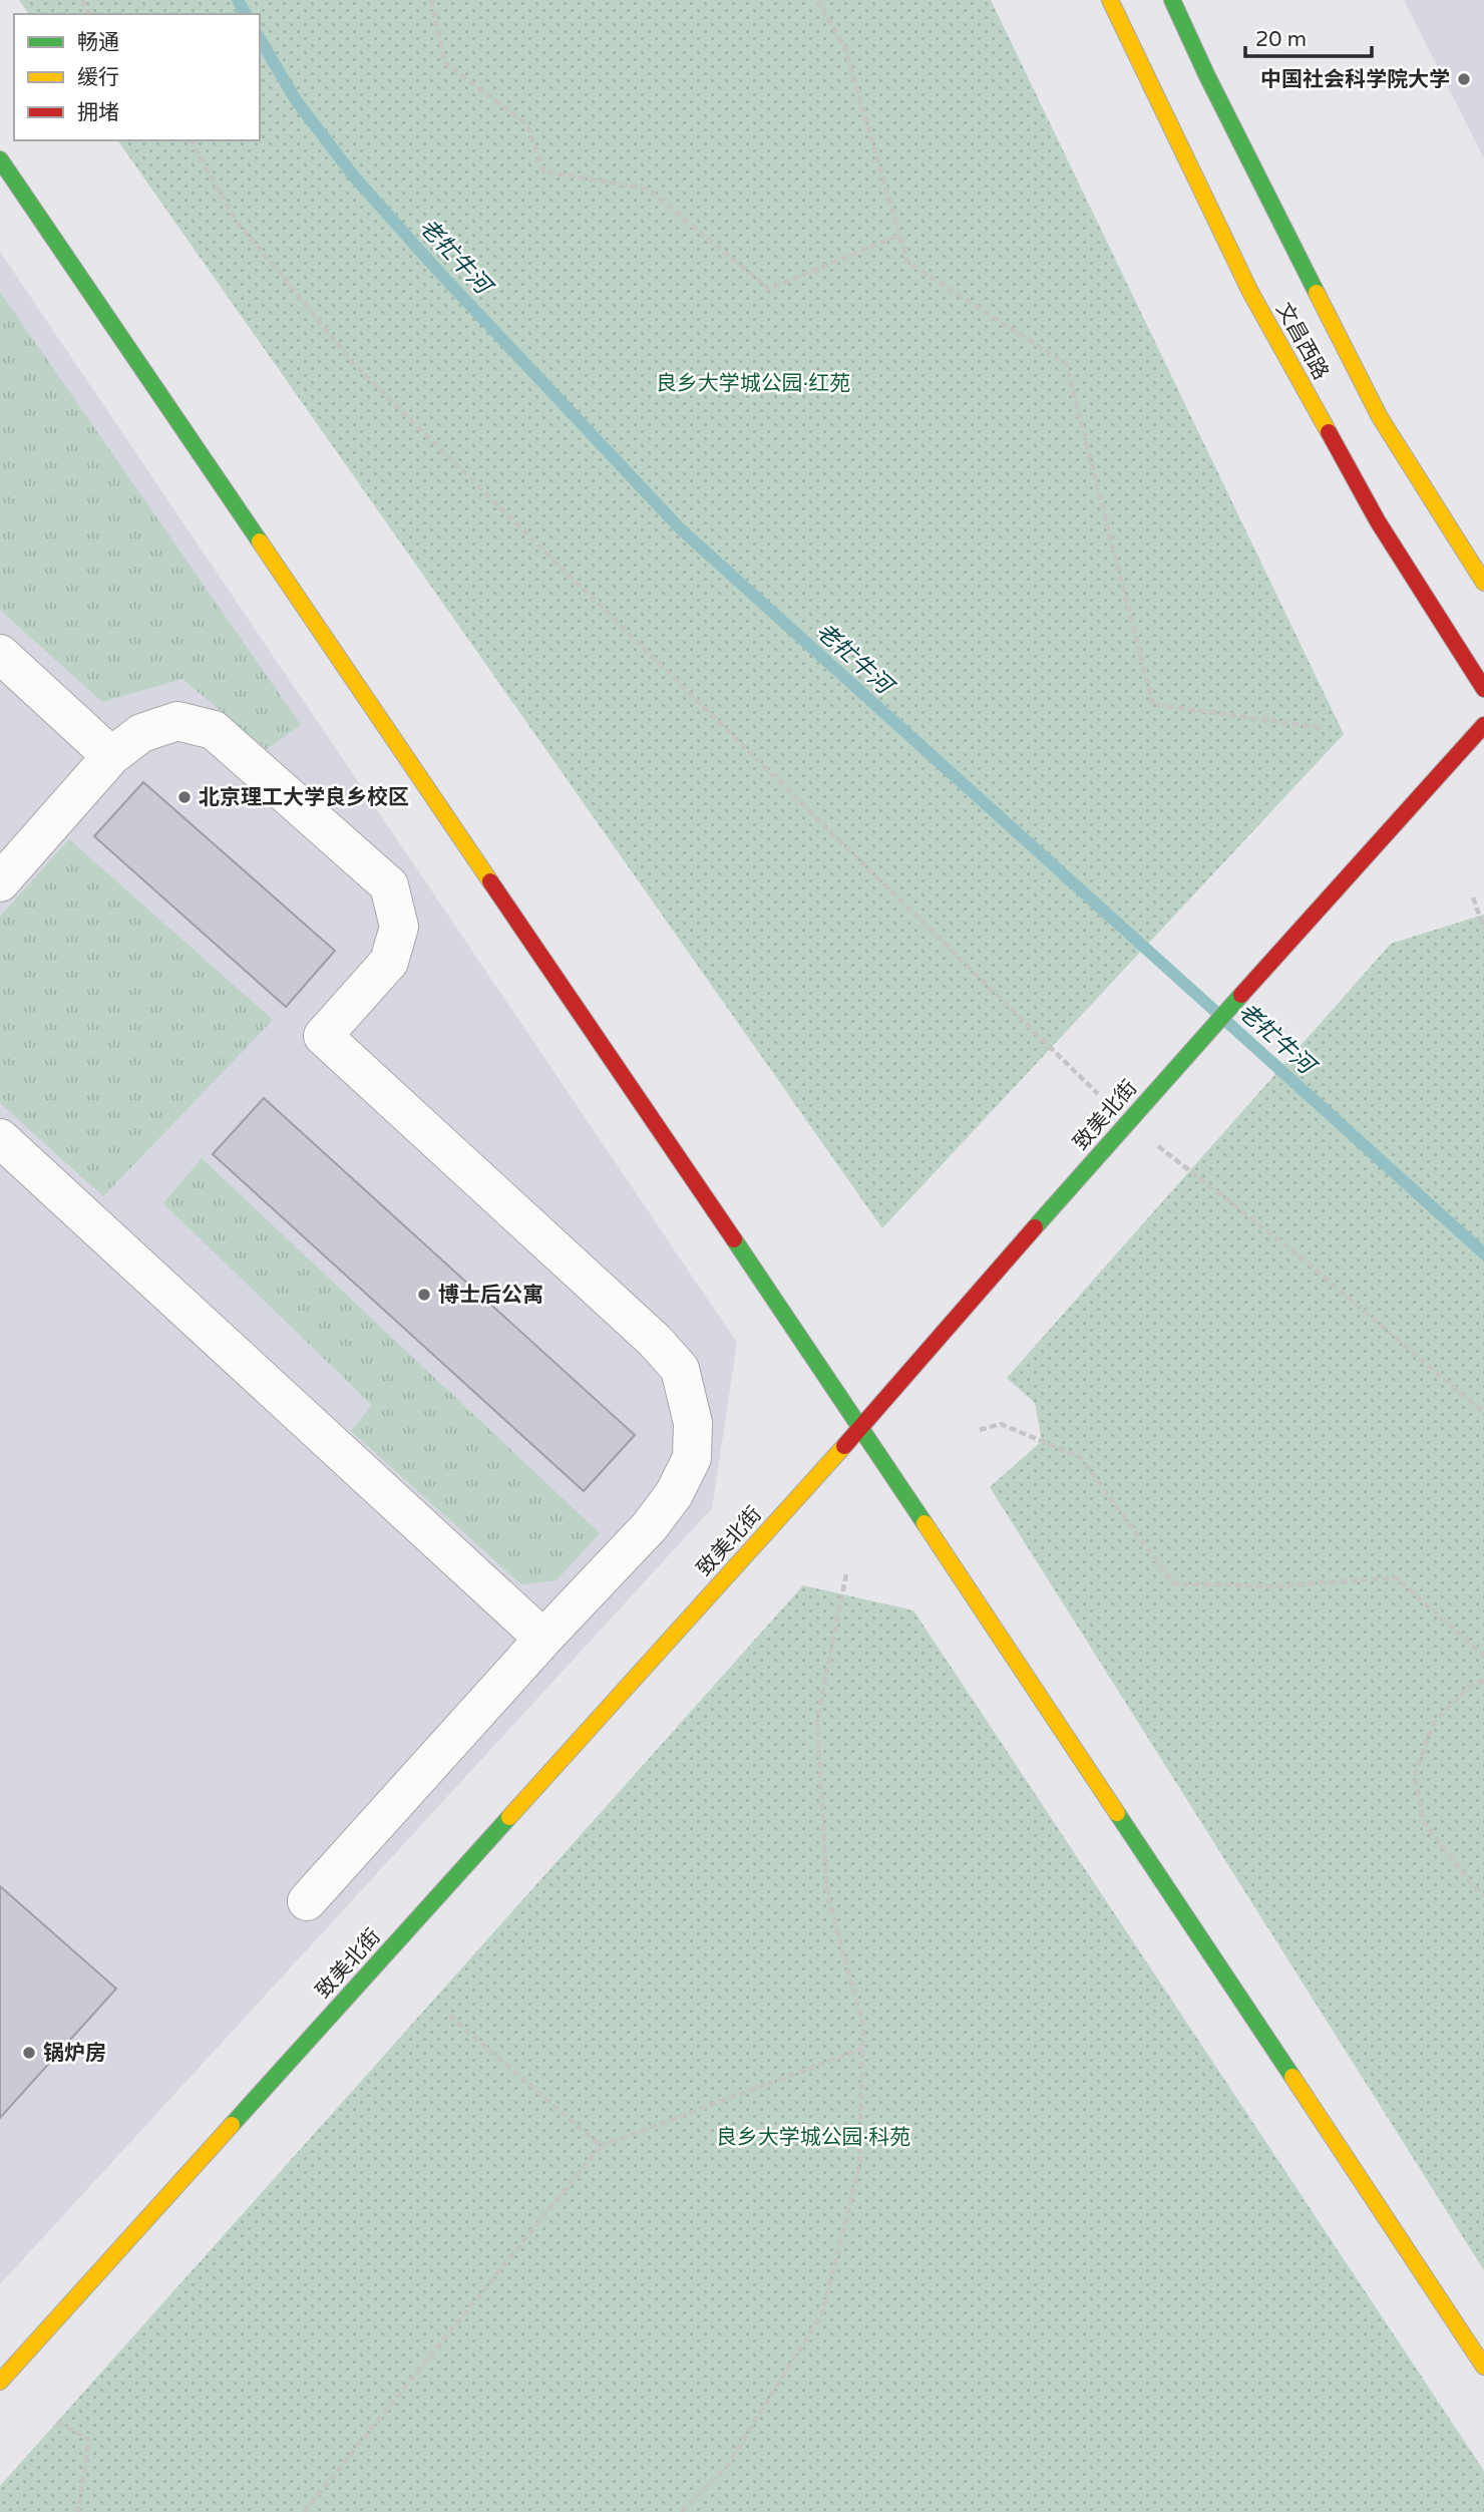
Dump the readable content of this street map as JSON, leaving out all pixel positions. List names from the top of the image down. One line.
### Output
{"streets":{"street":["文昌西路","致美北街"]},"water":["老牤牛河"],"parks":["良乡大学城公园·红苑","良乡大学城公园·科苑"],"places":["中国社会科学院大学","北京理工大学良乡校区","博士后公寓","锅炉房"],"legend":["畅通","缓行","拥堵"],"scale_bar":"20 m"}
